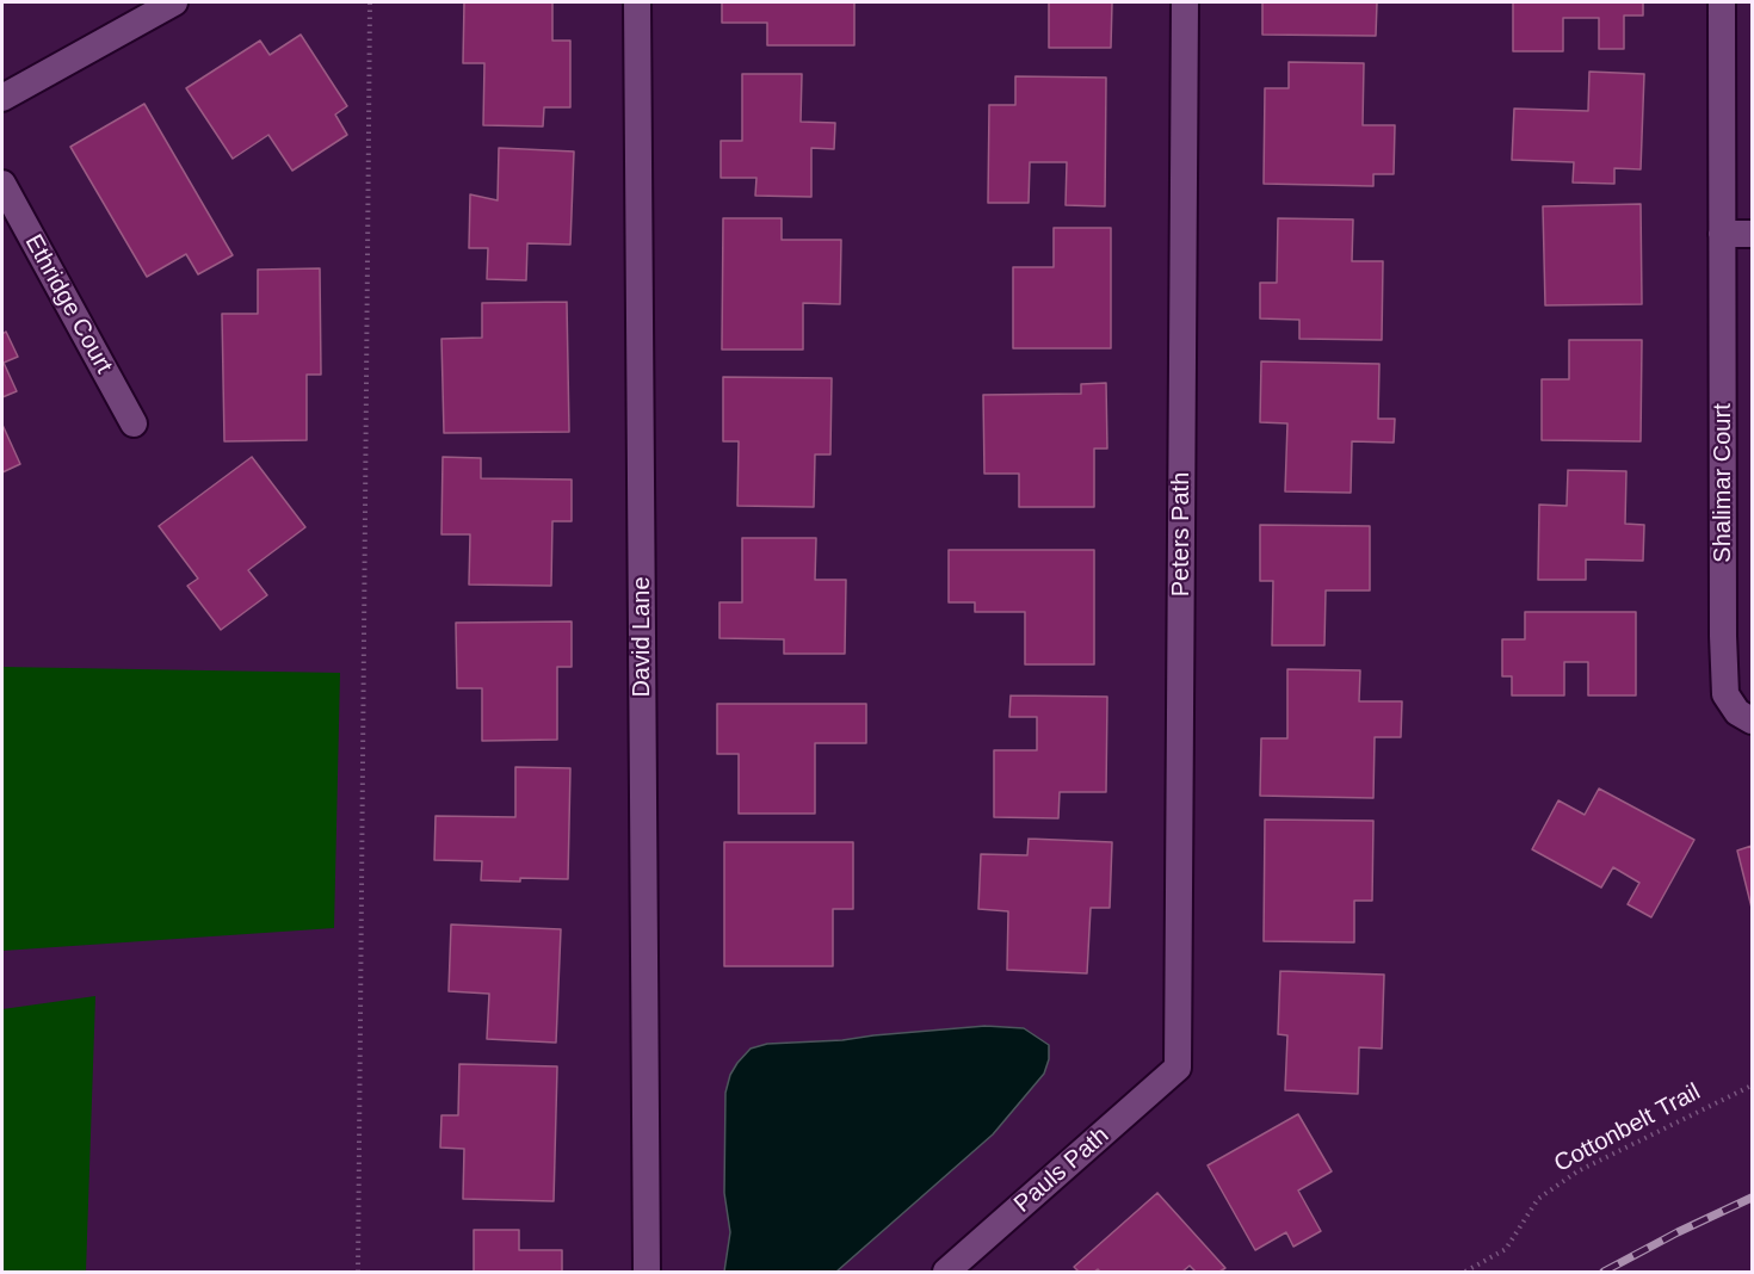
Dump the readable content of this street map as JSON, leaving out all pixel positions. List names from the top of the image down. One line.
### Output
{"streets":{"street":["Ethridge Court","Shalimar Court","Peters Path","David Lane","Pauls Path"],"path":["Cottonbelt Trail"]},"crossings":[["Peters Path","Pauls Path"]]}
